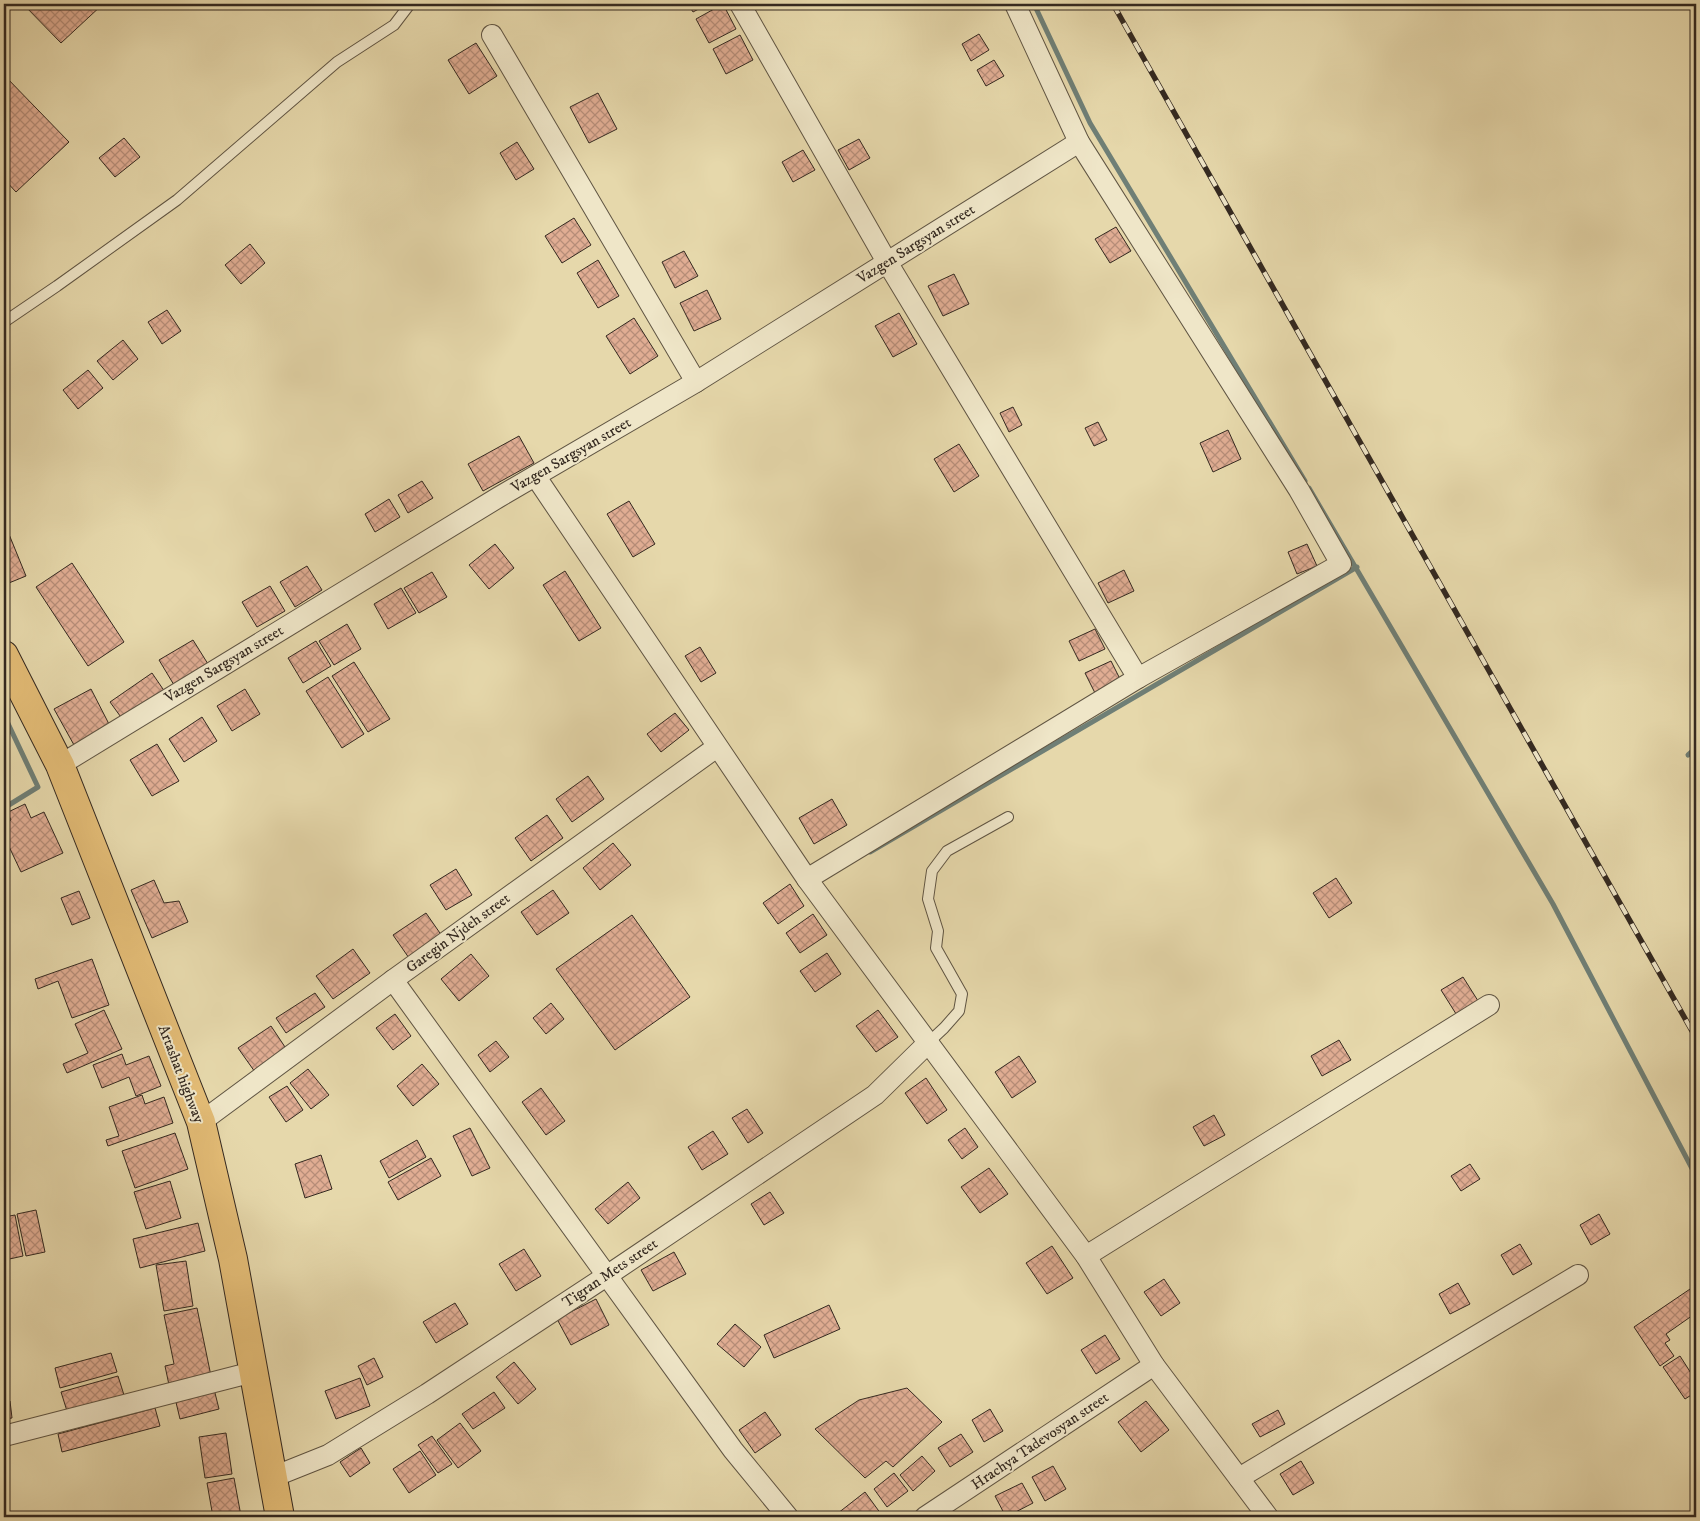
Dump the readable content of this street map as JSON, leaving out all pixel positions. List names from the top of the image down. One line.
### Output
{"streets":{"main road":["Artashat highway"],"street":["Vazgen Sargsyan street","Garegin Njdeh street","Tigran Mets street","Hrachya Tadevosyan street"]},"crossings":[["Vazgen Sargsyan street","Artashat highway"],["Garegin Njdeh street","Artashat highway"],["Artashat highway","Tigran Mets street"]]}
